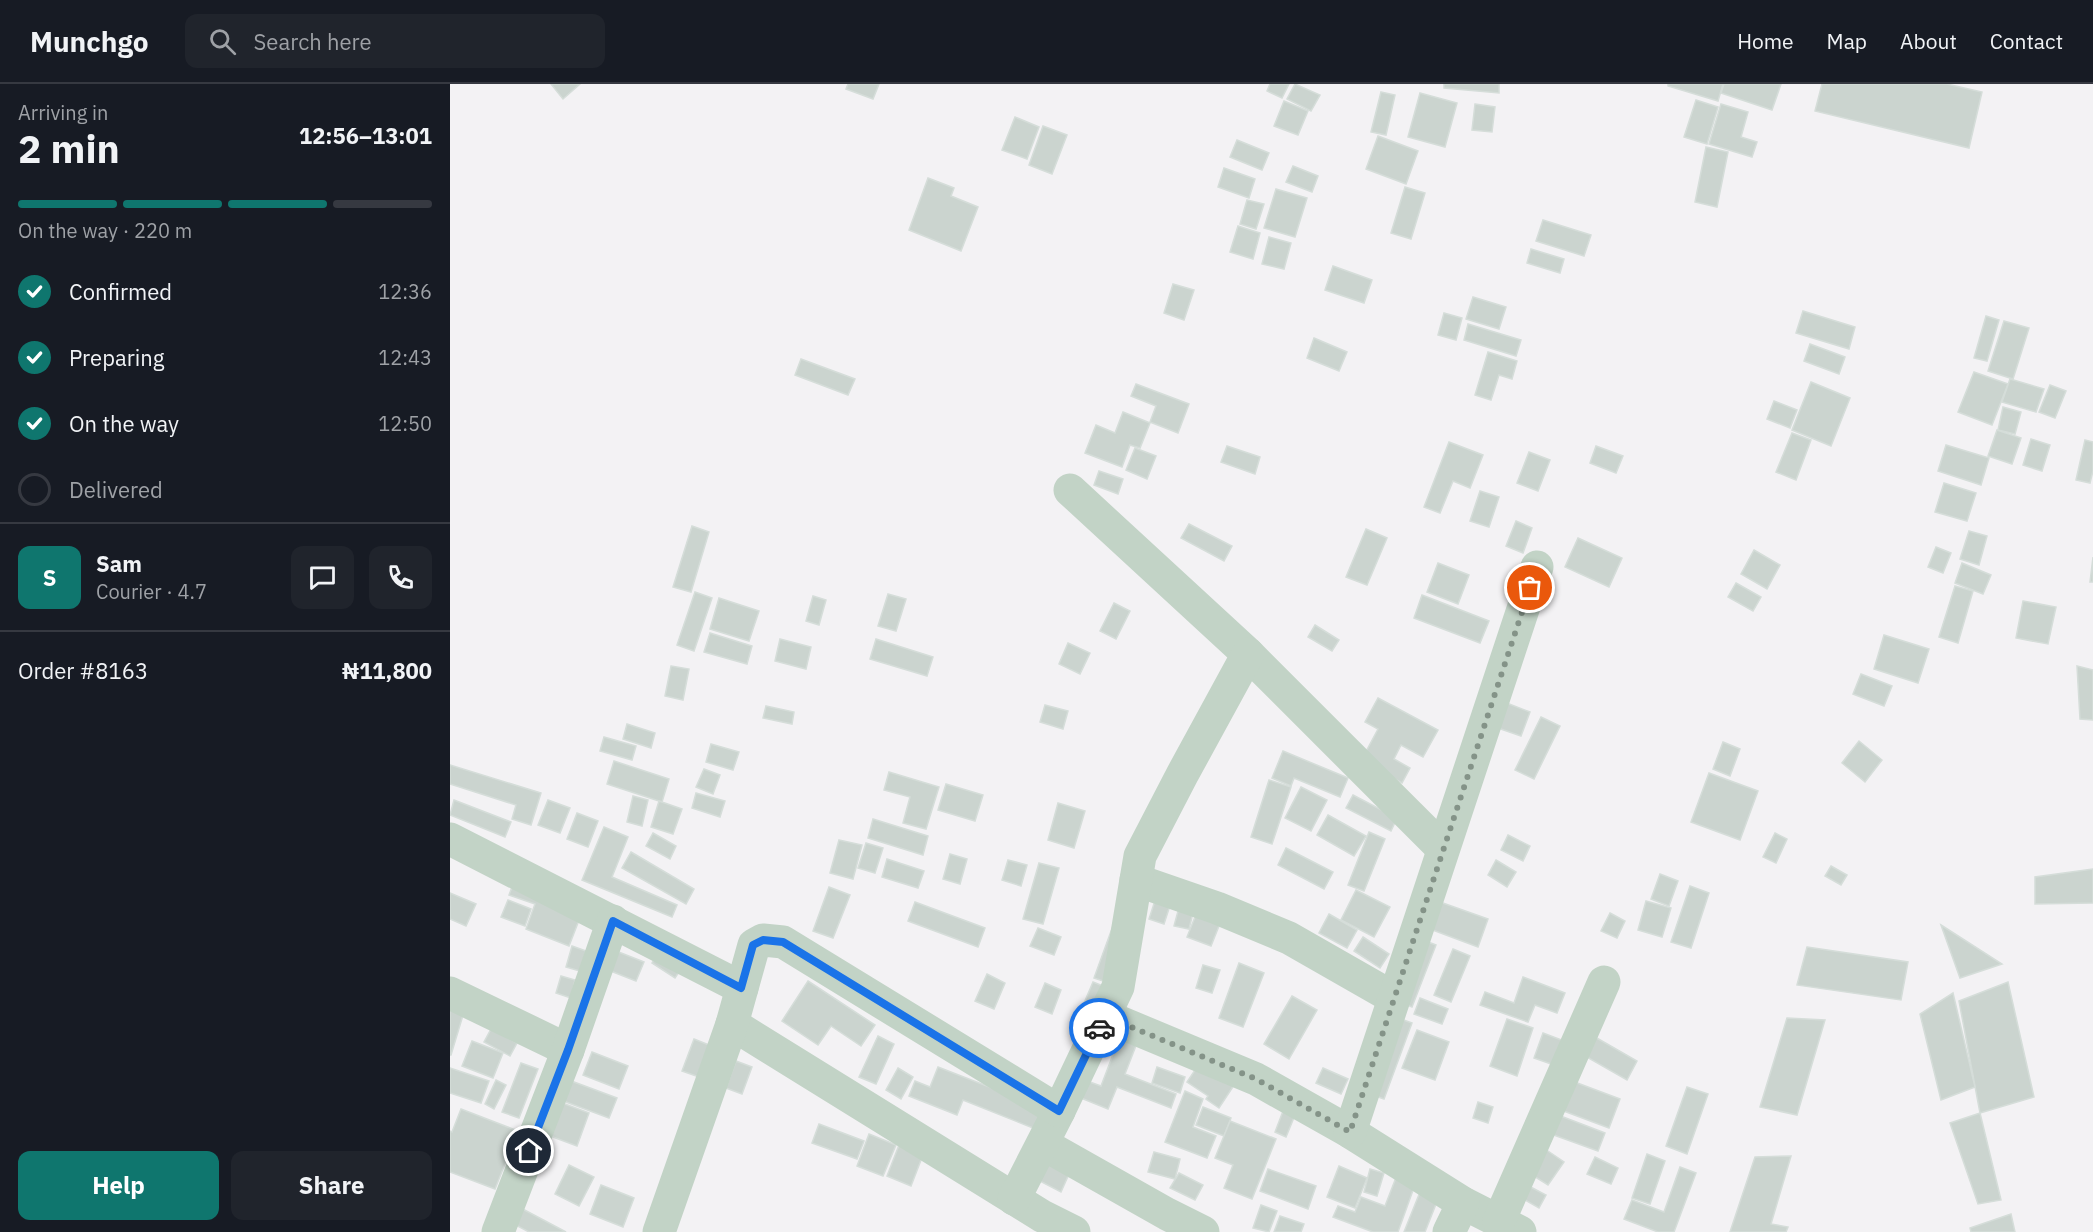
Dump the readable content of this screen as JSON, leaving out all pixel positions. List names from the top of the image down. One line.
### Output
{"page":{"header":"Munchgo","search":"Search here","nav":["Home","Map","About","Contact"],"heading":["2 min","Arriving in","12:56–13:01"],"panel":["Sam","Courier · 4.7","Order #8163","₦11,800"],"bar":"On the way · 220 m","list":[["Confirmed","12:36"],["Preparing","12:43"],["On the way","12:50"],"Delivered"],"round":"S","buttons":["Help","Share"]}}
